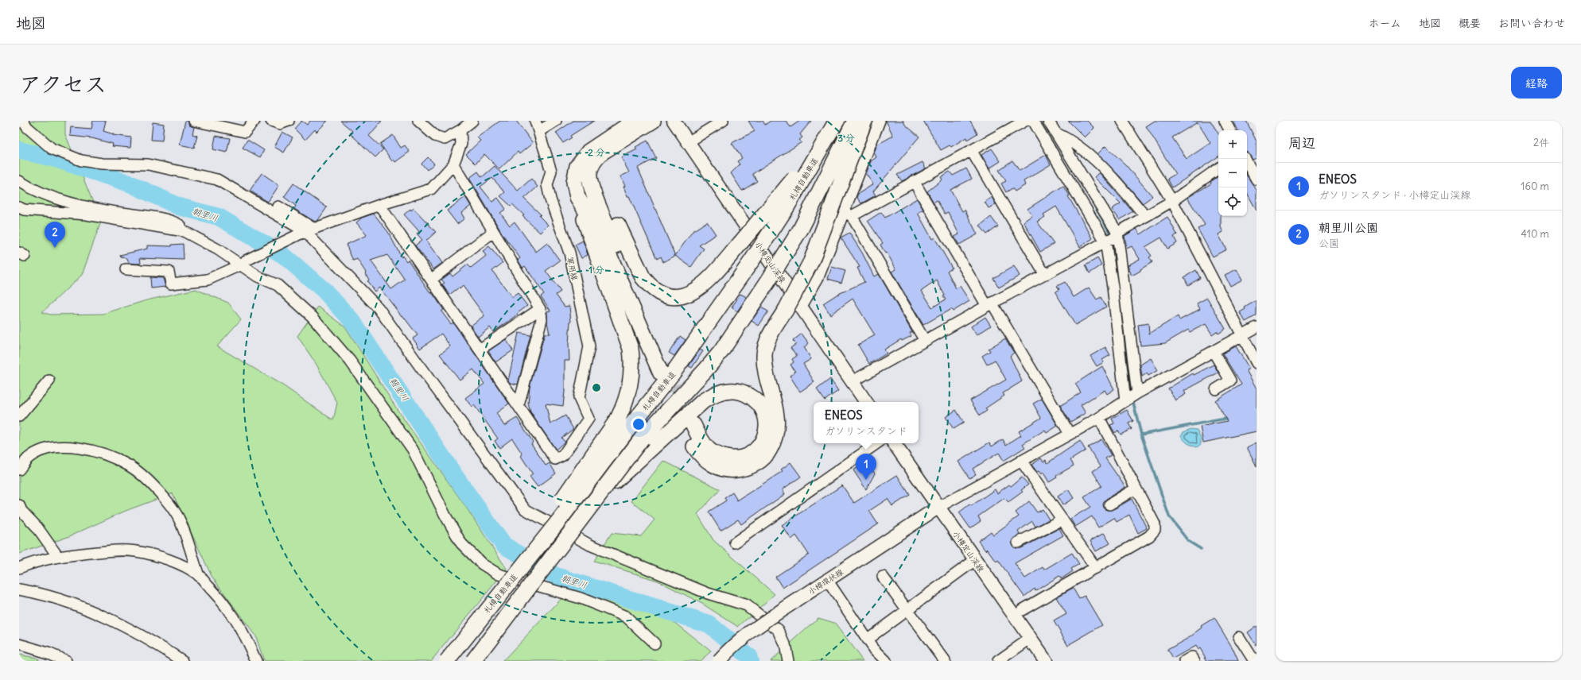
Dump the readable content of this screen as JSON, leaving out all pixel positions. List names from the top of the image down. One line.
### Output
{"streets":{"highway":["札樽自動車道"],"main road":["小樽定山渓線","小樽環状線"],"street":["軍用線"]},"crossings":[["小樽定山渓線","小樽環状線"]],"water":["朝里川"],"page":{"header":"地図","nav":["ホーム","地図","概要","お問い合わせ"],"title":"アクセス","buttons":"経路","heading":["周辺","2件"],"map_buttons":["+","−"],"list":[{"mark":"1","name":"ENEOS","note":"ガソリンスタンド · 小樽定山渓線","value":"160 m"},{"mark":"2","name":"朝里川公園","note":"公園","value":"410 m"}],"pins":["2","1"],"popup":["ENEOS","ガソリンスタンド"]},"rings":["3 分","2 分","1 分"]}
